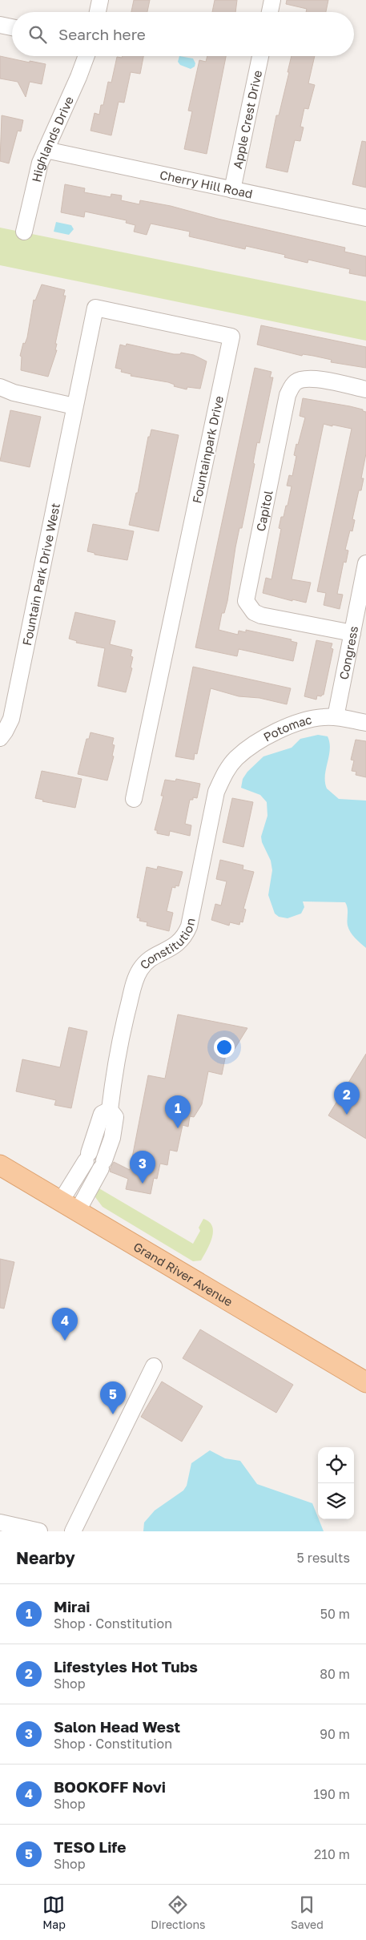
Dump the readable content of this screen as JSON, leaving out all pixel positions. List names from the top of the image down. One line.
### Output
{"streets":{"main road":["Grand River Avenue"],"street":["Apple Crest Drive","Highlands Drive","Cherry Hill Road","Fountainpark Drive","Capitol","Fountain Park Drive West","Congress","Potomac","Constitution"]},"crossings":[["Apple Crest Drive","Cherry Hill Road"],["Highlands Drive","Cherry Hill Road"],["Fountainpark Drive","Fountain Park Drive West"],["Capitol","Congress"],["Congress","Potomac"],["Potomac","Constitution"],["Constitution","Grand River Avenue"]],"page":{"search":"Search here","pins":["2","1","3","4","5"],"heading":["Nearby","5 results"],"list":[{"mark":"1","name":"Mirai","note":"Shop · Constitution","value":"50 m"},{"mark":"2","name":"Lifestyles Hot Tubs","note":"Shop","value":"80 m"},{"mark":"3","name":"Salon Head West","note":"Shop · Constitution","value":"90 m"},{"mark":"4","name":"BOOKOFF Novi","note":"Shop","value":"190 m"},{"mark":"5","name":"TESO Life","note":"Shop","value":"210 m"}],"nav":["Map","Directions","Saved"]}}
